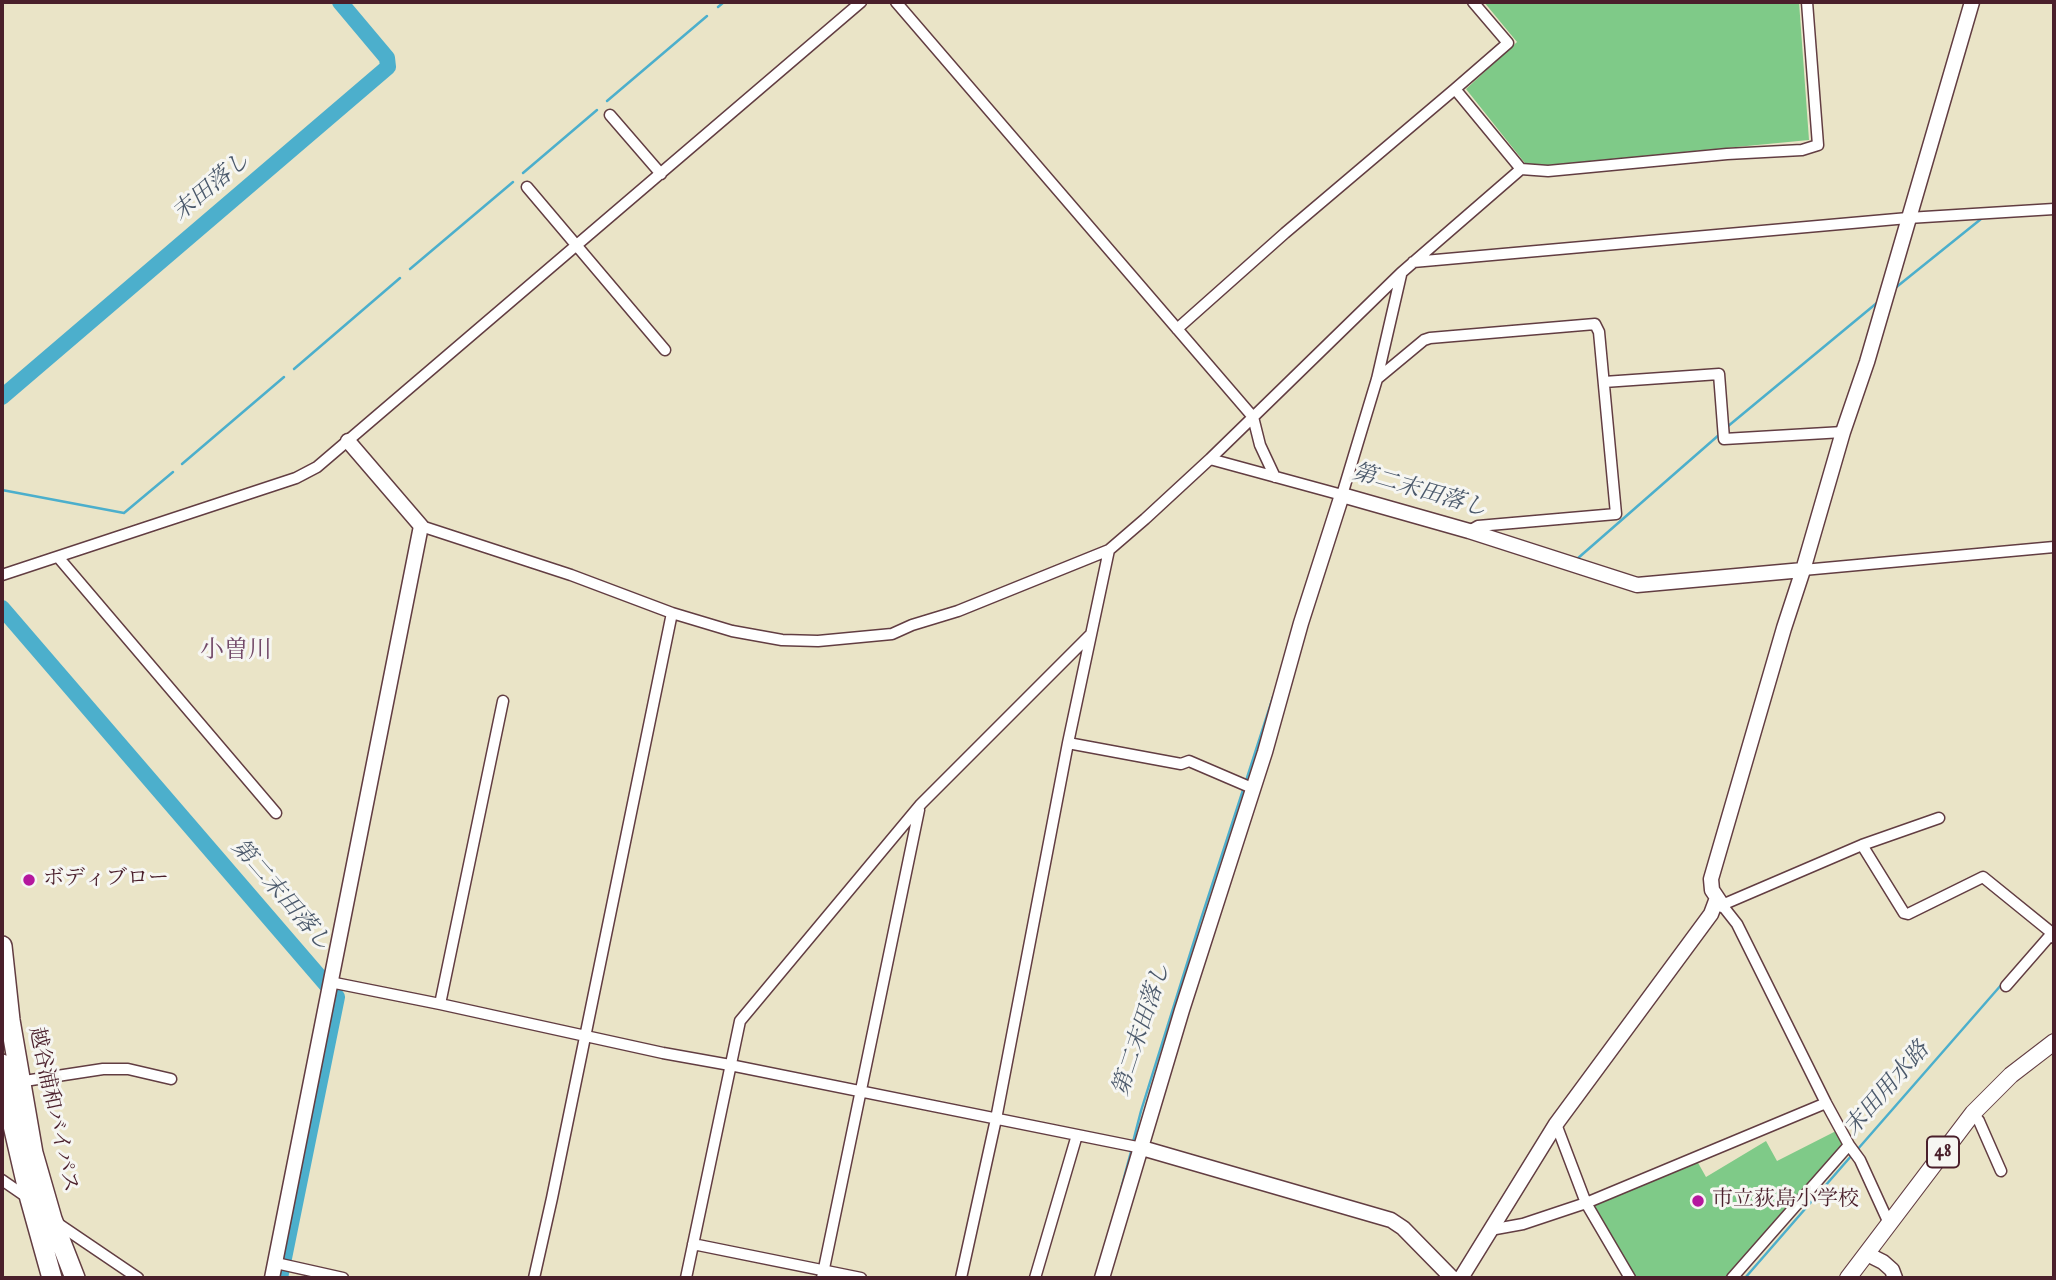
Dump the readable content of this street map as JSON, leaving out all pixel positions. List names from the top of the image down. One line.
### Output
{"streets":{"highway":["越谷浦和バイパス"],"main road":["48"]},"districts":["小曽川"],"water":["末田落し","第二末田落し","末田用水路"],"places":["ボディブロー","市立荻島小学校"]}
